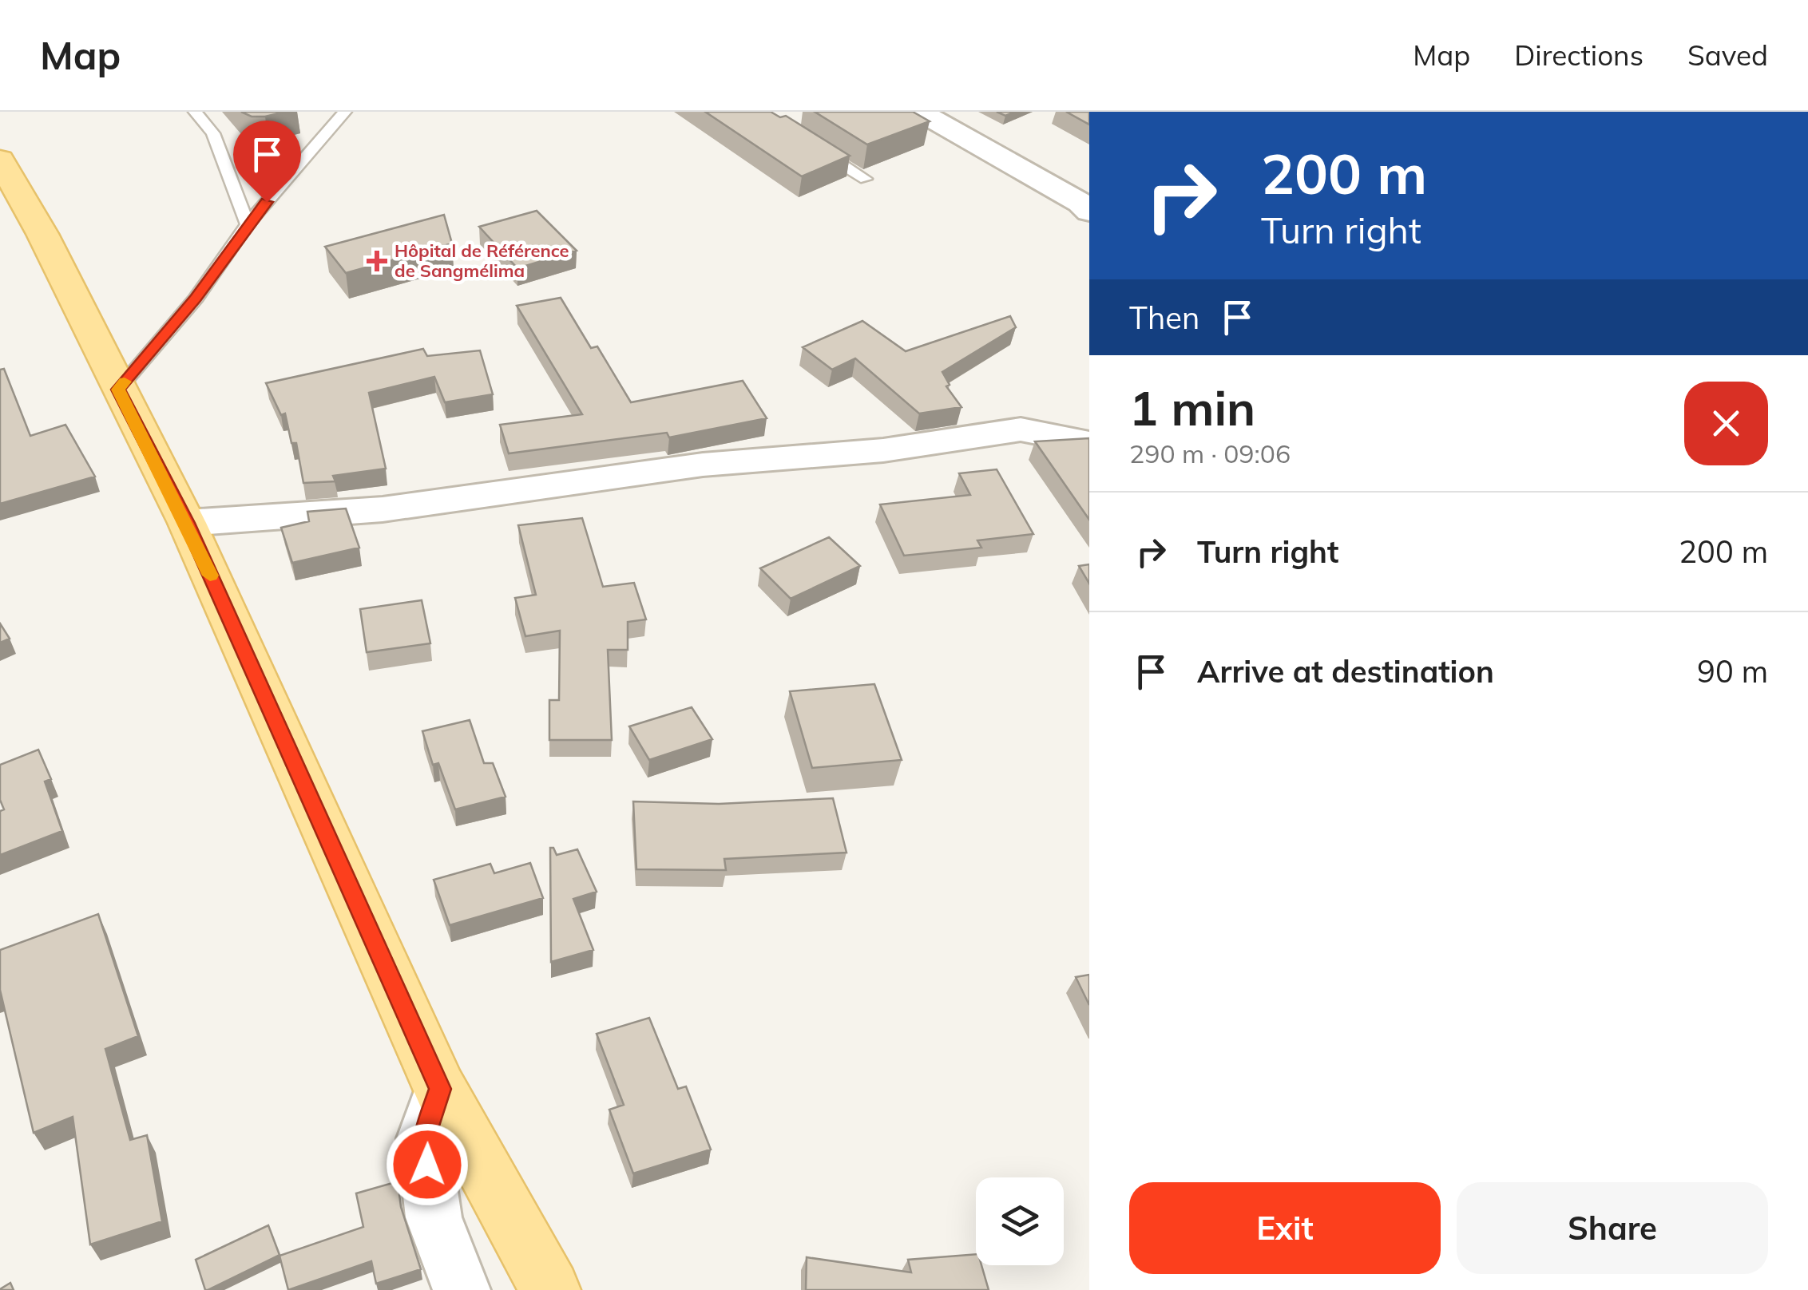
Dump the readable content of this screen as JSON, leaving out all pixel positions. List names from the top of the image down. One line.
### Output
{"places":{"health":["Hôpital de Référence de Sangmélima"]},"page":{"header":"Map","nav":["Map","Directions","Saved"],"turn":["200 m","Turn right"],"then":"Then","heading":["1 min","290 m · 09:06"],"list":[{"name":"Turn right","value":"200 m"},{"name":"Arrive at destination","value":"90 m"}],"buttons":["Exit","Share"]}}
